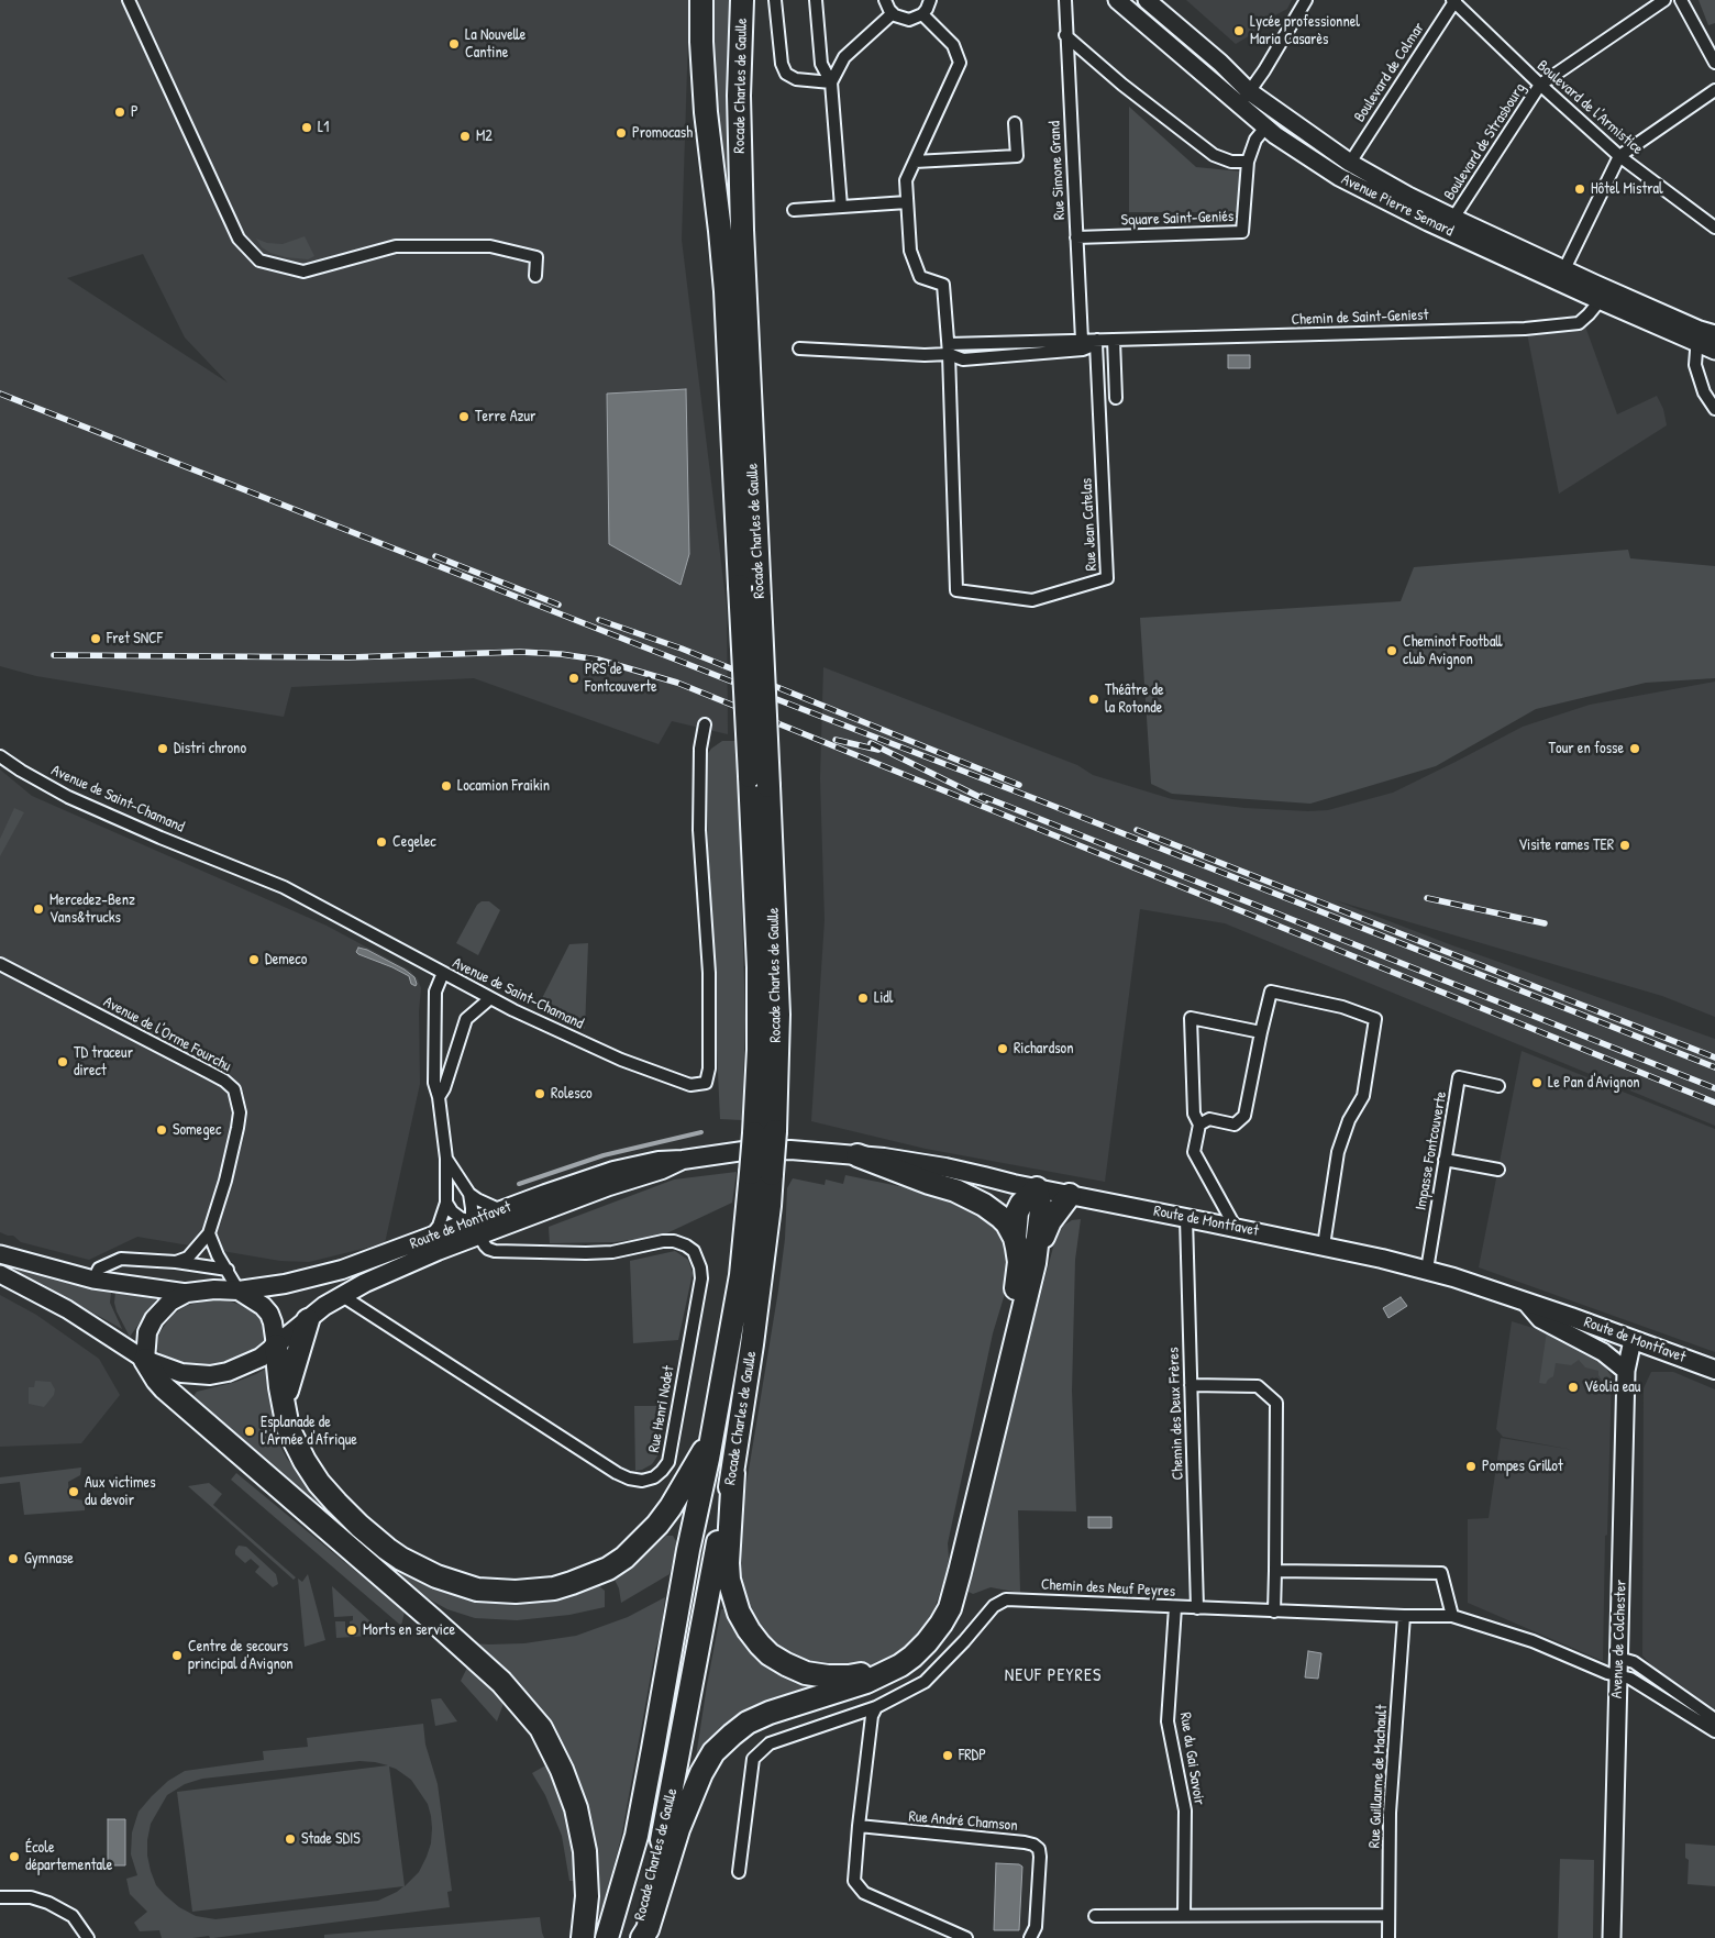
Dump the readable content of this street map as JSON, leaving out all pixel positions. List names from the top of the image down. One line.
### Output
{"streets":{"highway":["Rocade Charles de Gaulle"],"main road":["Avenue Pierre Semard","Route de Montfavet","Avenue de Colchester"],"street":["Boulevard de Colmar","Boulevard de l'Armistice","Boulevard de Strasbourg","Rue Simone Grand","Square Saint-Geniés","Chemin de Saint-Geniest","Rue Jean Catelas","Avenue de Saint-Chamand","Avenue de l'Orme Fourchu","Impasse Fontcouverte","Rue Henri Nodet","Chemin des Deux Frères","Chemin des Neuf Peyres","Rue du Gai Savoir","Rue Guillaume de Machault","Rue André Chamson"]},"crossings":[["Boulevard de Colmar","Boulevard de l'Armistice"],["Boulevard de Colmar","Avenue Pierre Semard"],["Boulevard de l'Armistice","Boulevard de Strasbourg"],["Boulevard de Strasbourg","Avenue Pierre Semard"],["Rue Simone Grand","Square Saint-Geniés"],["Rue Simone Grand","Chemin de Saint-Geniest"],["Avenue Pierre Semard","Square Saint-Geniés"],["Avenue Pierre Semard","Chemin de Saint-Geniest"],["Chemin de Saint-Geniest","Rue Jean Catelas"],["Impasse Fontcouverte","Route de Montfavet"],["Route de Montfavet","Rue Henri Nodet"],["Route de Montfavet","Chemin des Deux Frères"],["Route de Montfavet","Avenue de Colchester"],["Chemin des Deux Frères","Chemin des Neuf Peyres"],["Chemin des Neuf Peyres","Avenue de Colchester"],["Chemin des Neuf Peyres","Rue du Gai Savoir"],["Chemin des Neuf Peyres","Rue Guillaume de Machault"]],"districts":["NEUF PEYRES"],"places":["Lycée professionnel Maria Casarès","La Nouvelle Cantine","P","L1","Promocash","M2","Hôtel Mistral","Terre Azur","Fret SNCF","Cheminot Football club Avignon","PRS de Fontcouverte","Théâtre de la Rotonde","Distri chrono","Tour en fosse","Locamion Fraikin","Cegelec","Visite rames TER","Mercedez-Benz Vans&trucks","Demeco","Lidl","Richardson","TD traceur direct","Le Pan d'Avignon","Rolesco","Somegec","Véolia eau","Esplanade de l'Armée d'Afrique","Pompes Grillot","Aux victimes du devoir","Gymnase","Morts en service","Centre de secours principal d'Avignon","FRDP","Stade SDIS","École départementale"]}
